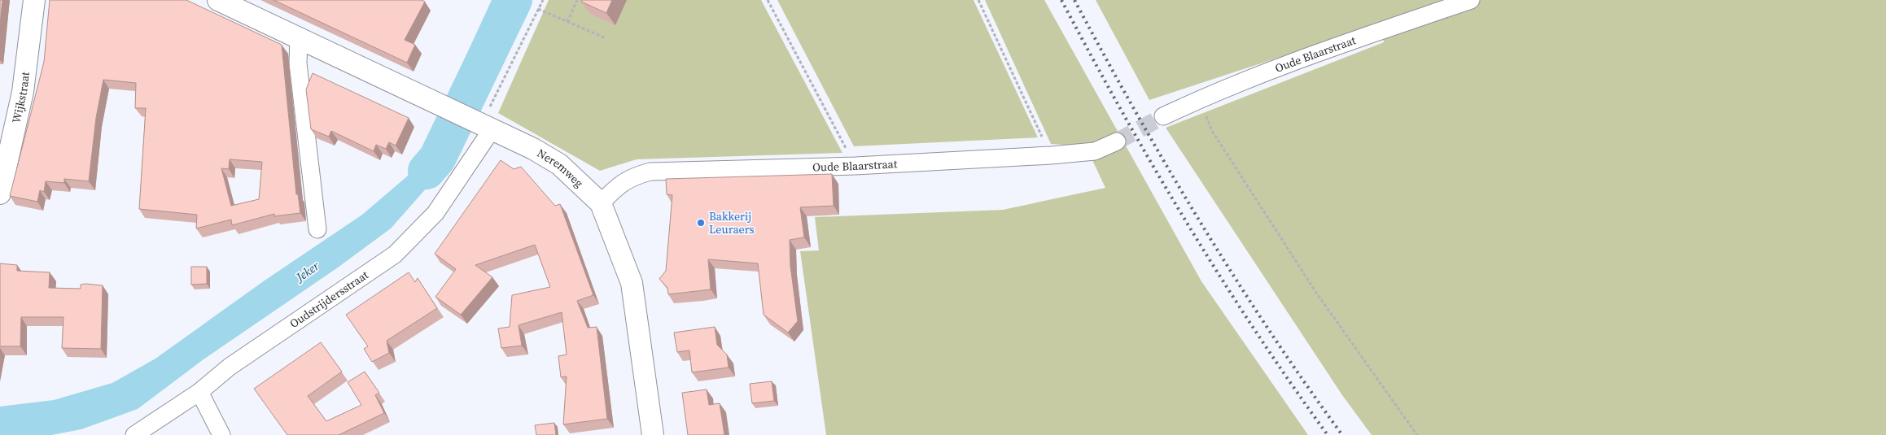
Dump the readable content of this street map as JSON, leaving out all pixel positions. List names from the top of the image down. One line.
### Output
{"streets":{"street":["Oude Blaarstraat","Wijkstraat","Neremweg","Oudstrijdersstraat"]},"crossings":[["Oude Blaarstraat","Neremweg"],["Neremweg","Oudstrijdersstraat"]],"water":["Jeker"],"places":["Bakkerij Leuraers"]}
